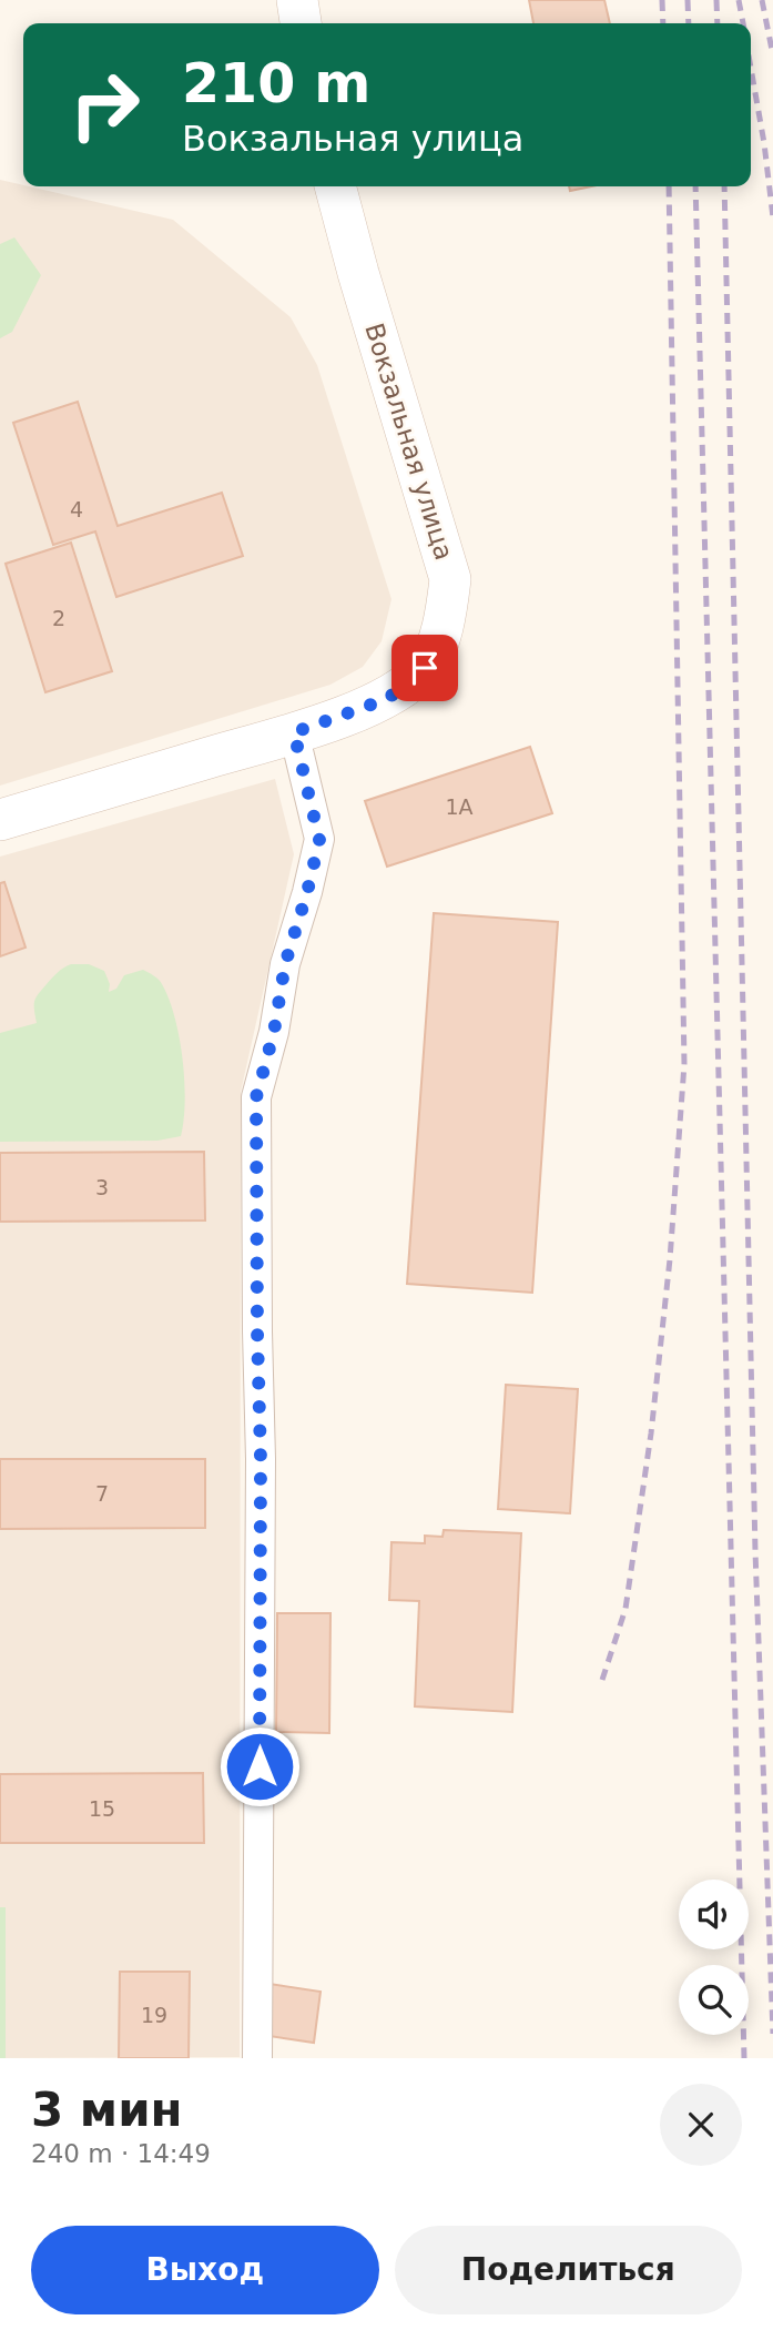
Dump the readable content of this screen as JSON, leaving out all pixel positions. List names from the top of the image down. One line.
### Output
{"streets":{"main road":["Вокзальная улица"]},"house_numbers":["4","2","1А","3","7","15","19"],"page":{"turn":["210 m","Вокзальная улица"],"heading":["3 мин","240 m · 14:49"],"buttons":["Выход","Поделиться"]}}
